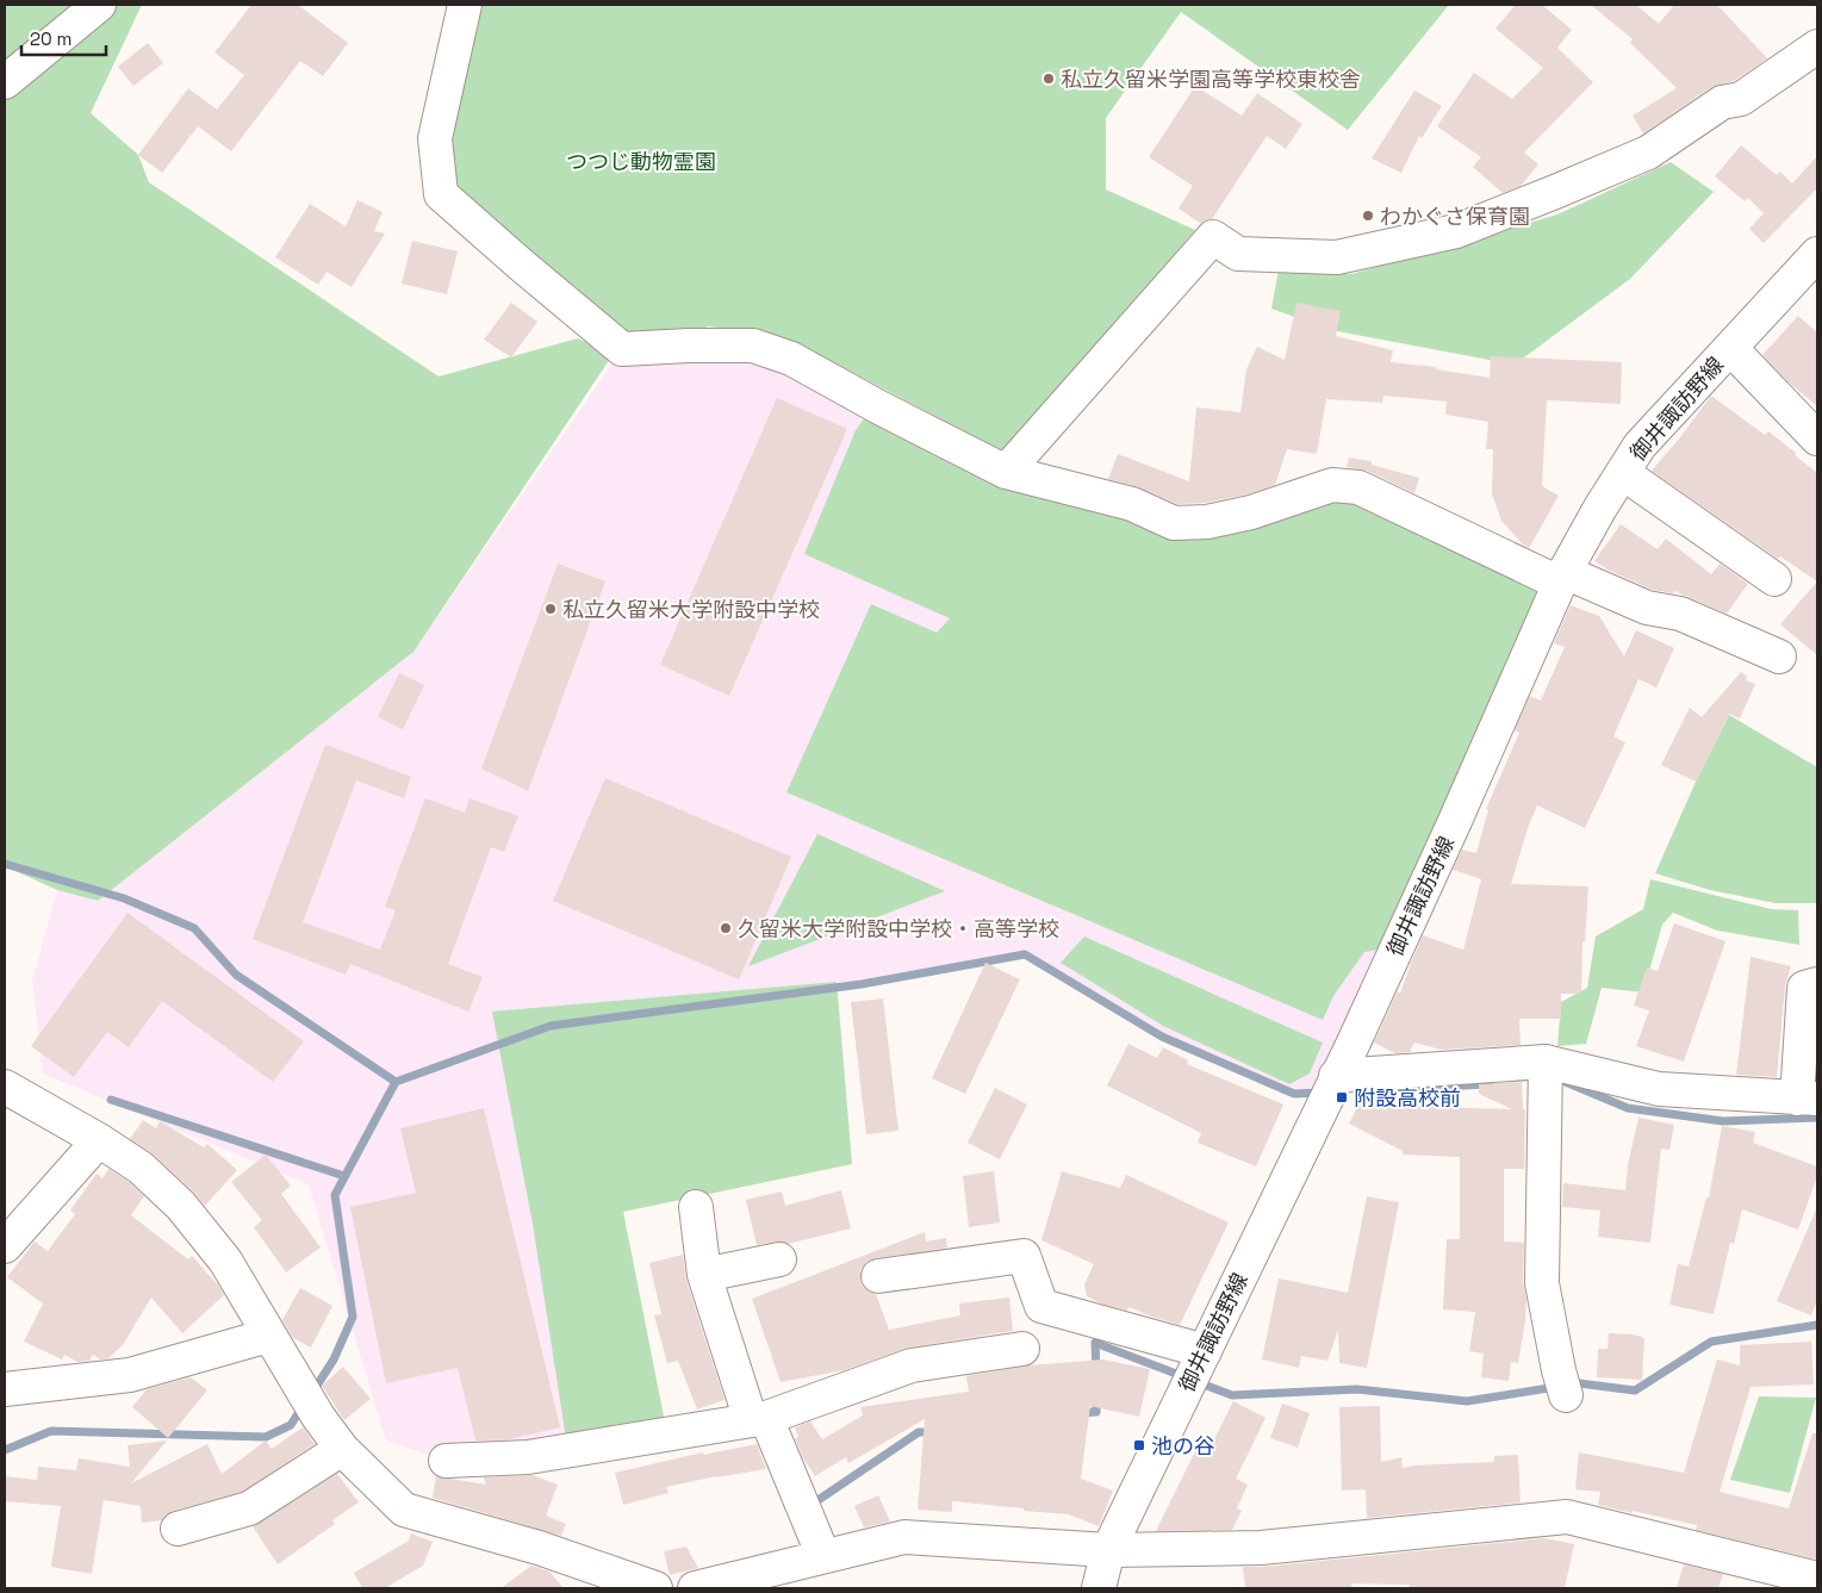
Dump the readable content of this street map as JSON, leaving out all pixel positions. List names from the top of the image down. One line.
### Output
{"streets":{"street":["御井諏訪野線"]},"parks":["つつじ動物霊園"],"places":{"other":["私立久留米学園高等学校東校舎","わかぐさ保育園","私立久留米大学附設中学校","久留米大学附設中学校・高等学校"],"transit":["附設高校前","池の谷"]},"scale_bar":"20 m"}
